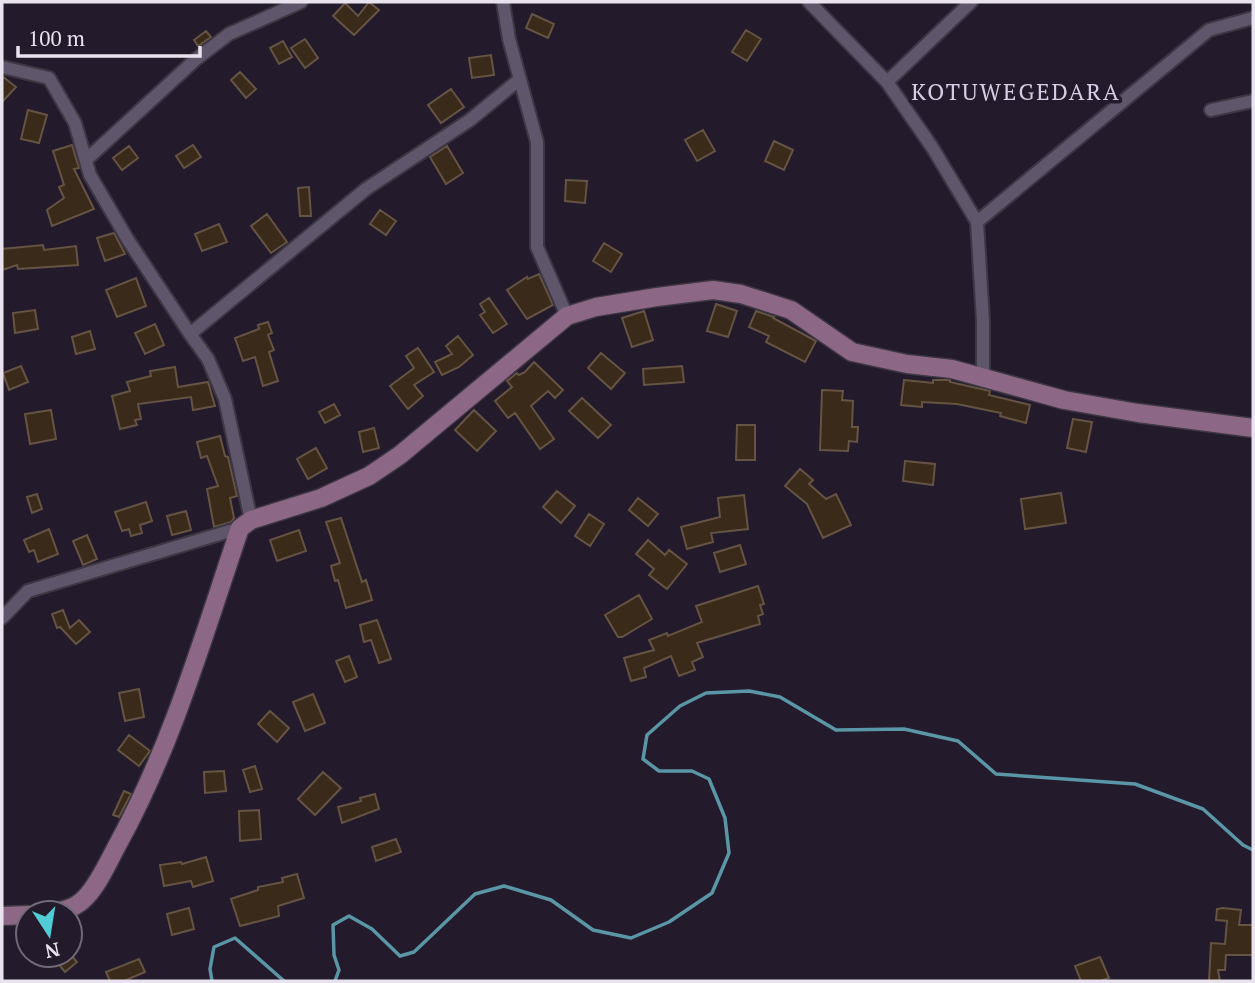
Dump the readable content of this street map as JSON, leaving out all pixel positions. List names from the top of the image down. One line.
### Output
{"districts":["KOTUWEGEDARA"],"scale_bar":"100 m","north":"bottom"}
